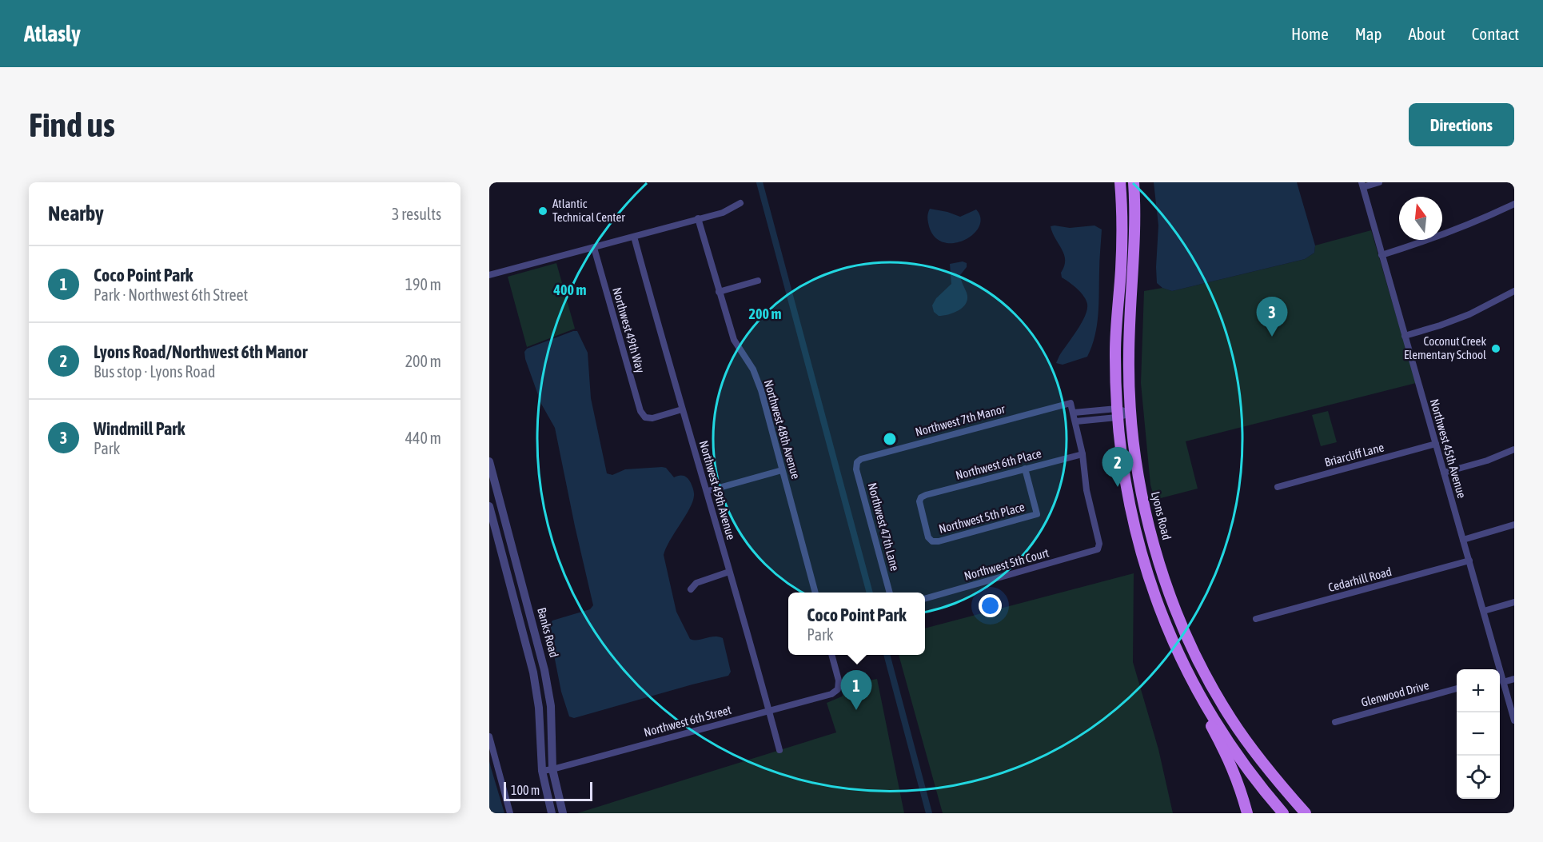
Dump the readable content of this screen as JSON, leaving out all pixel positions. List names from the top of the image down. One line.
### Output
{"streets":{"main road":["Lyons Road"],"street":["Northwest 49th Way","Northwest 7th Manor","Northwest 48th Avenue","Northwest 45th Avenue","Briarcliff Lane","Northwest 6th Place","Northwest 49th Avenue","Northwest 5th Place","Northwest 47th Lane","Northwest 5th Court","Cedarhill Road","Banks Road","Glenwood Drive","Northwest 6th Street"]},"crossings":[["Northwest 49th Way","Northwest 49th Avenue"],["Northwest 7th Manor","Northwest 47th Lane"],["Northwest 45th Avenue","Briarcliff Lane"],["Northwest 45th Avenue","Cedarhill Road"],["Northwest 6th Place","Northwest 5th Place"],["Northwest 6th Place","Northwest 5th Court"],["Northwest 49th Avenue","Northwest 6th Street"],["Banks Road","Northwest 6th Street"]],"places":["Atlantic Technical Center","Coconut Creek Elementary School"],"scale_bar":"100 m","north":"top","page":{"header":"Atlasly","nav":["Home","Map","About","Contact"],"buttons":"Directions","title":"Find us","heading":["Nearby","3 results"],"list":[{"mark":"1","name":"Coco Point Park","note":"Park · Northwest 6th Street","value":"190 m"},{"mark":"2","name":"Lyons Road/Northwest 6th Manor","note":"Bus stop · Lyons Road","value":"200 m"},{"mark":"3","name":"Windmill Park","note":"Park","value":"440 m"}],"pins":["3","2","1"],"popup":["Coco Point Park","Park"],"map_buttons":["+","−"],"scale":"100 m"},"rings":["400 m","200 m"]}
